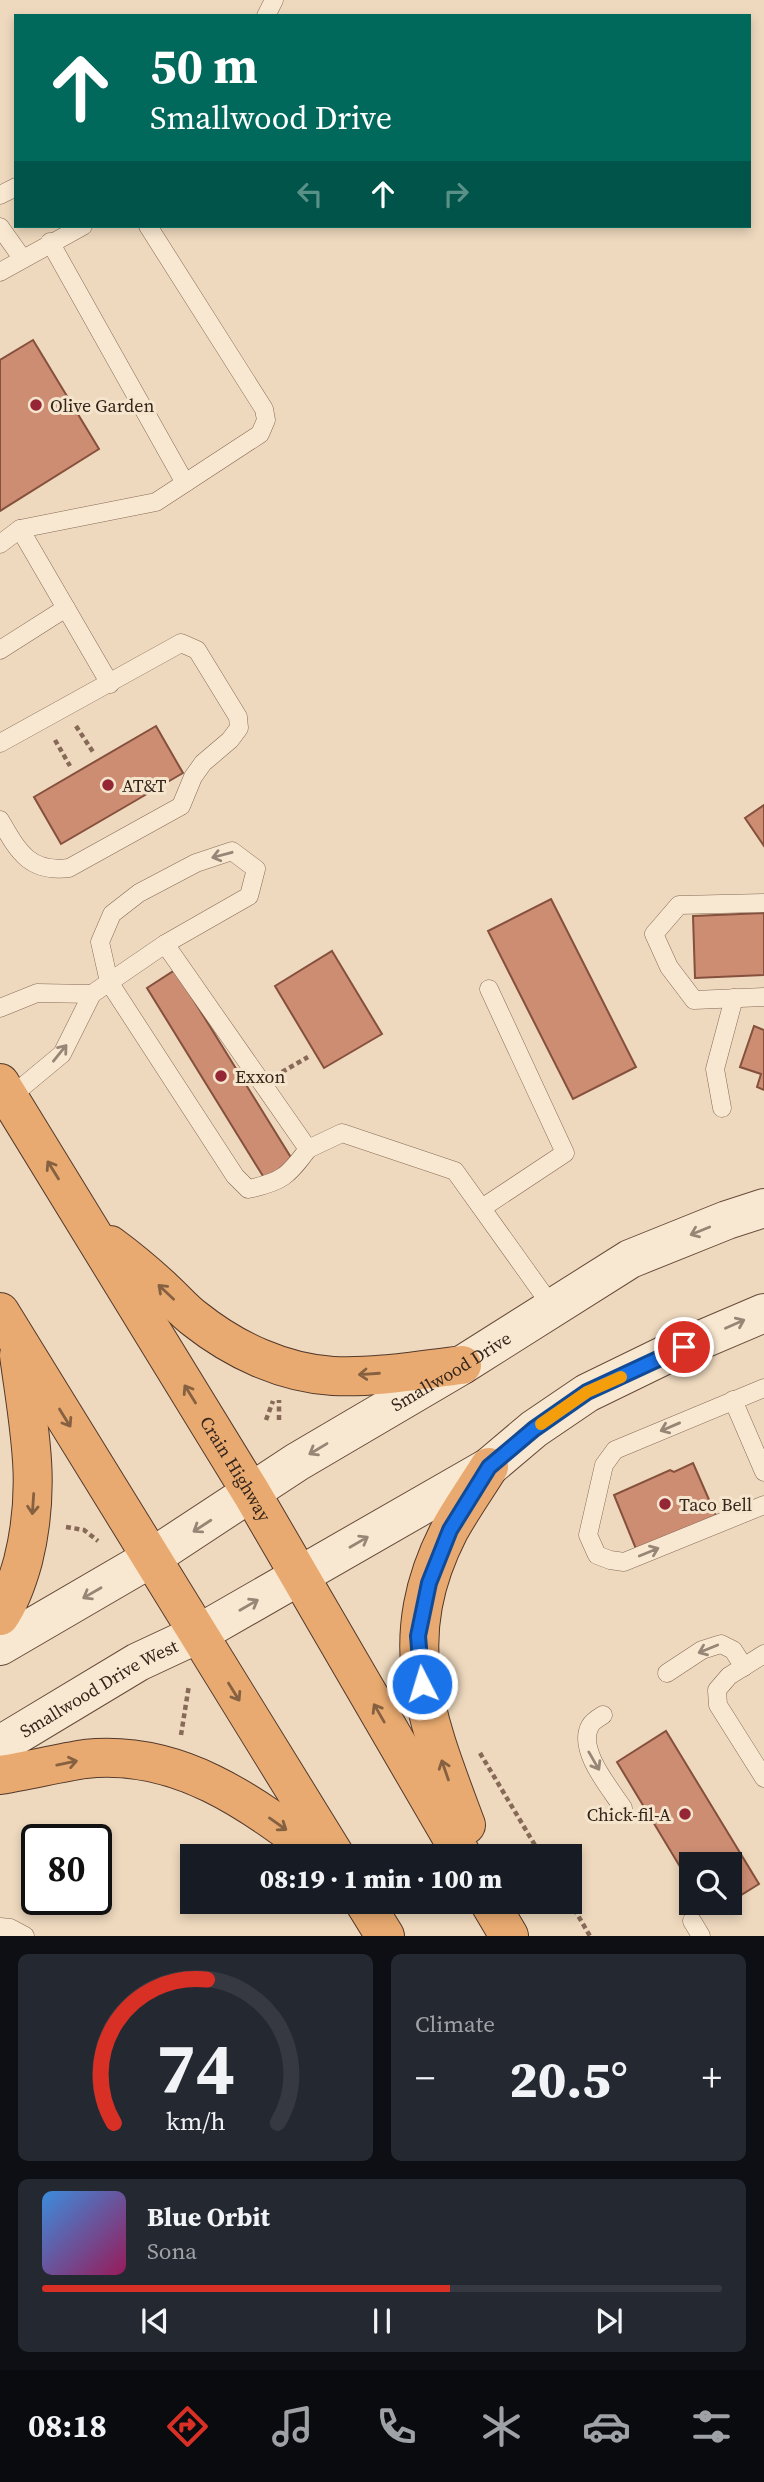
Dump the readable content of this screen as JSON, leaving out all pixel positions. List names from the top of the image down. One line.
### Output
{"streets":{"highway":["Crain Highway"],"main road":["Smallwood Drive","Smallwood Drive West"]},"crossings":[["Smallwood Drive","Crain Highway"]],"places":["Olive Garden","AT&T","Exxon","Taco Bell","Chick-fil-A"],"page":{"turn":["50 m","Smallwood Drive"],"limit":"80","trip":"08:19 · 1 min · 100 m","tile":"Climate","heat":["−","20.5°","+"],"song":["Blue Orbit","Sona"],"tabs":"08:18","gauge":["74","km/h"]}}
